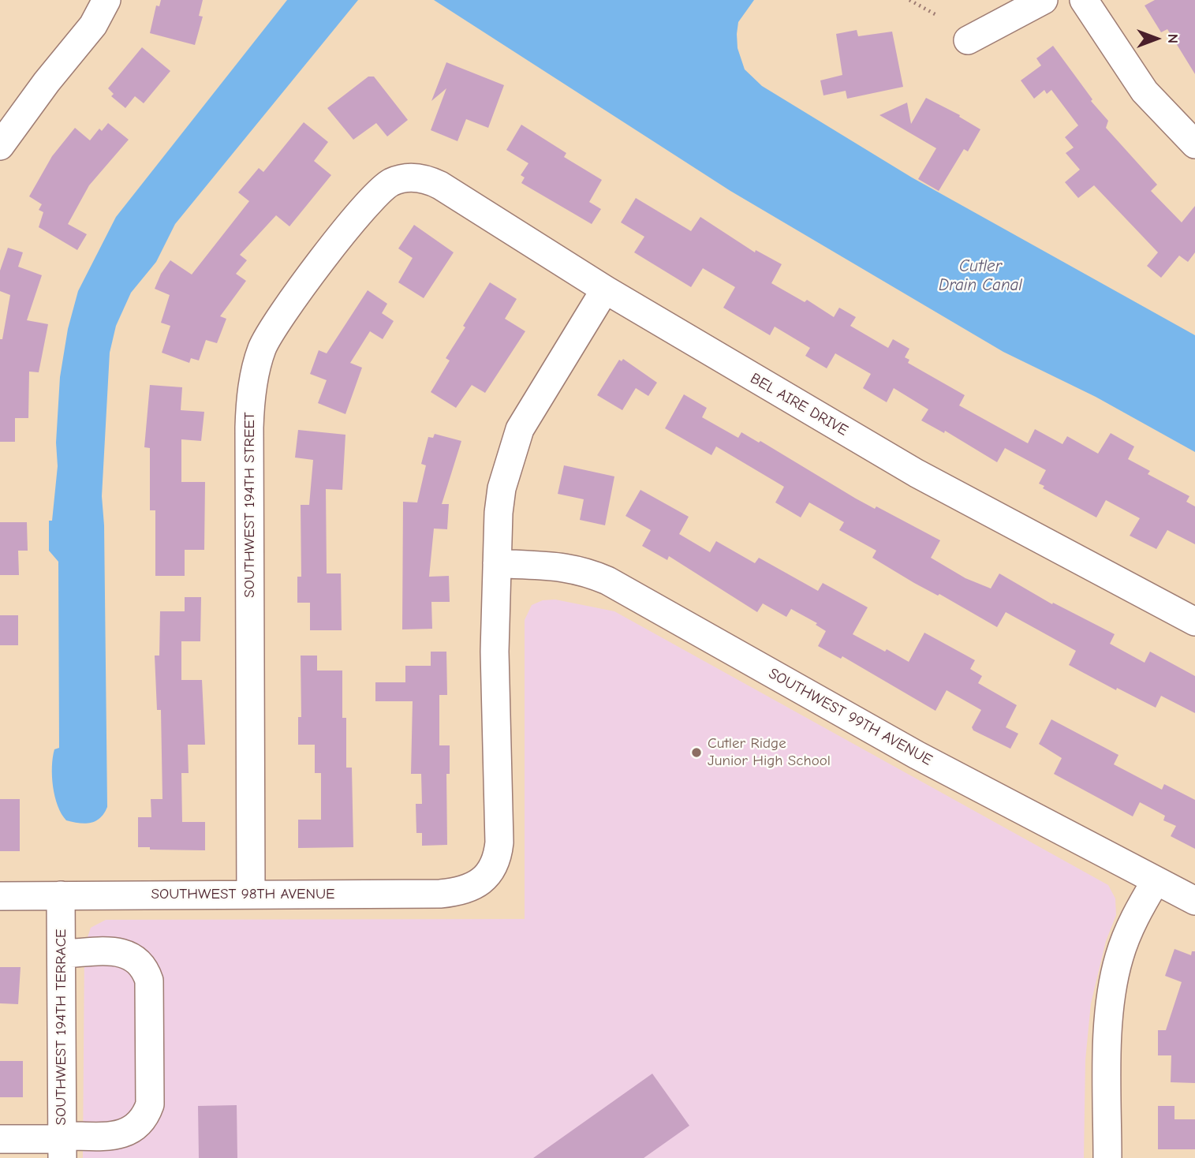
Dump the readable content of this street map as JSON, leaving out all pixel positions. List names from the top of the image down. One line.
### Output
{"streets":{"street":["BEL AIRE DRIVE","SOUTHWEST 194TH STREET","SOUTHWEST 99TH AVENUE","SOUTHWEST 98TH AVENUE","SOUTHWEST 194TH TERRACE"]},"crossings":[["BEL AIRE DRIVE","SOUTHWEST 194TH STREET"],["SOUTHWEST 194TH STREET","SOUTHWEST 98TH AVENUE"],["SOUTHWEST 99TH AVENUE","SOUTHWEST 98TH AVENUE"],["SOUTHWEST 98TH AVENUE","SOUTHWEST 194TH TERRACE"]],"water":["Cutler Drain Canal"],"places":["Cutler Ridge Junior High School"],"north":"right"}
